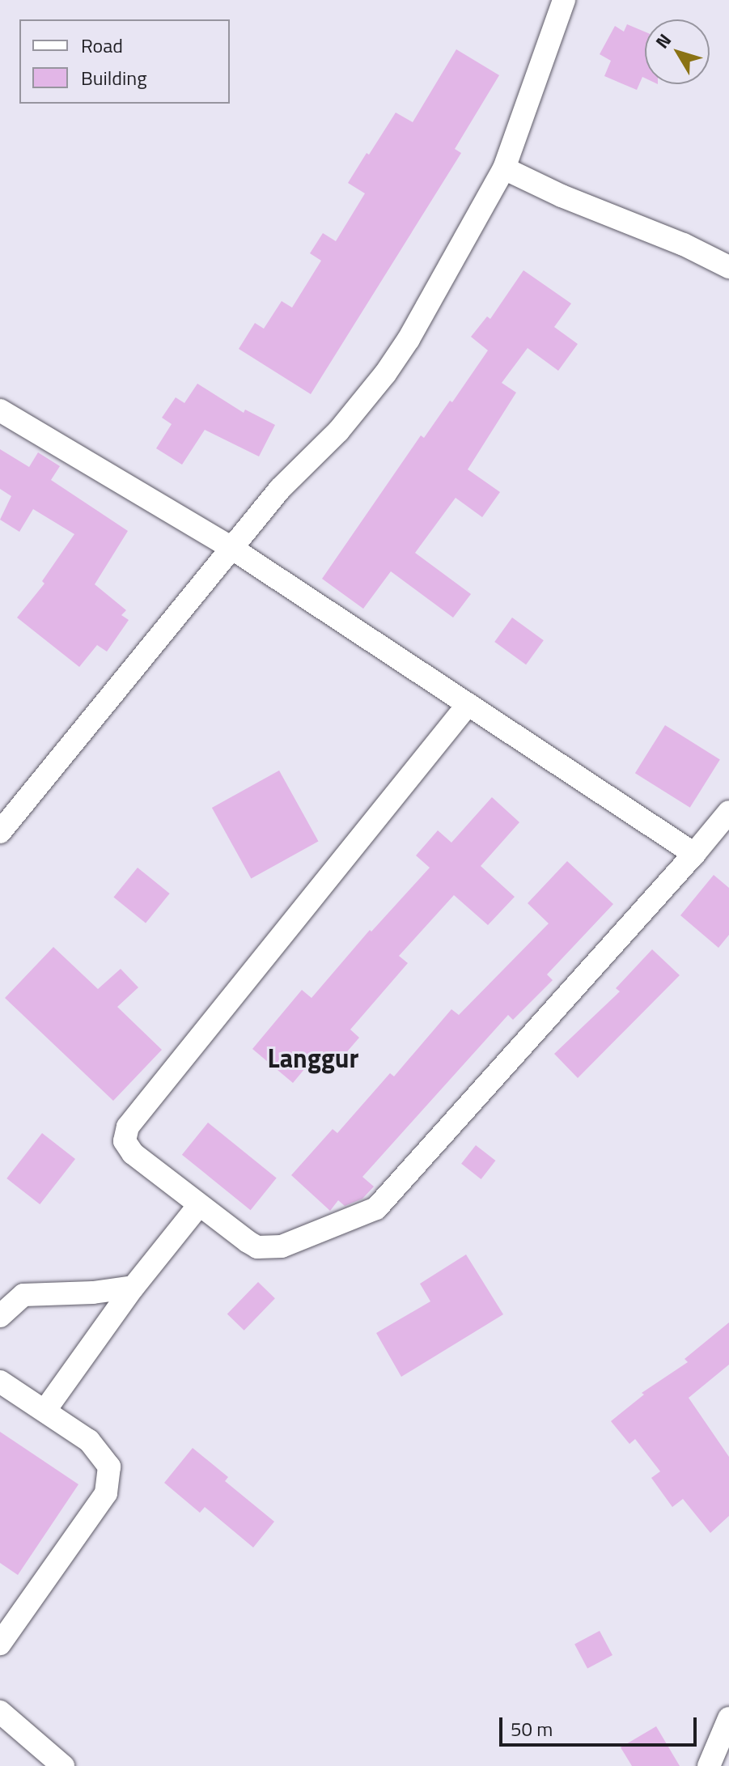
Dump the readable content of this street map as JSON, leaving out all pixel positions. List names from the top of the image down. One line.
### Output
{"districts":["Langgur"],"legend":["Road","Building"],"scale_bar":"50 m","north":"top left"}
